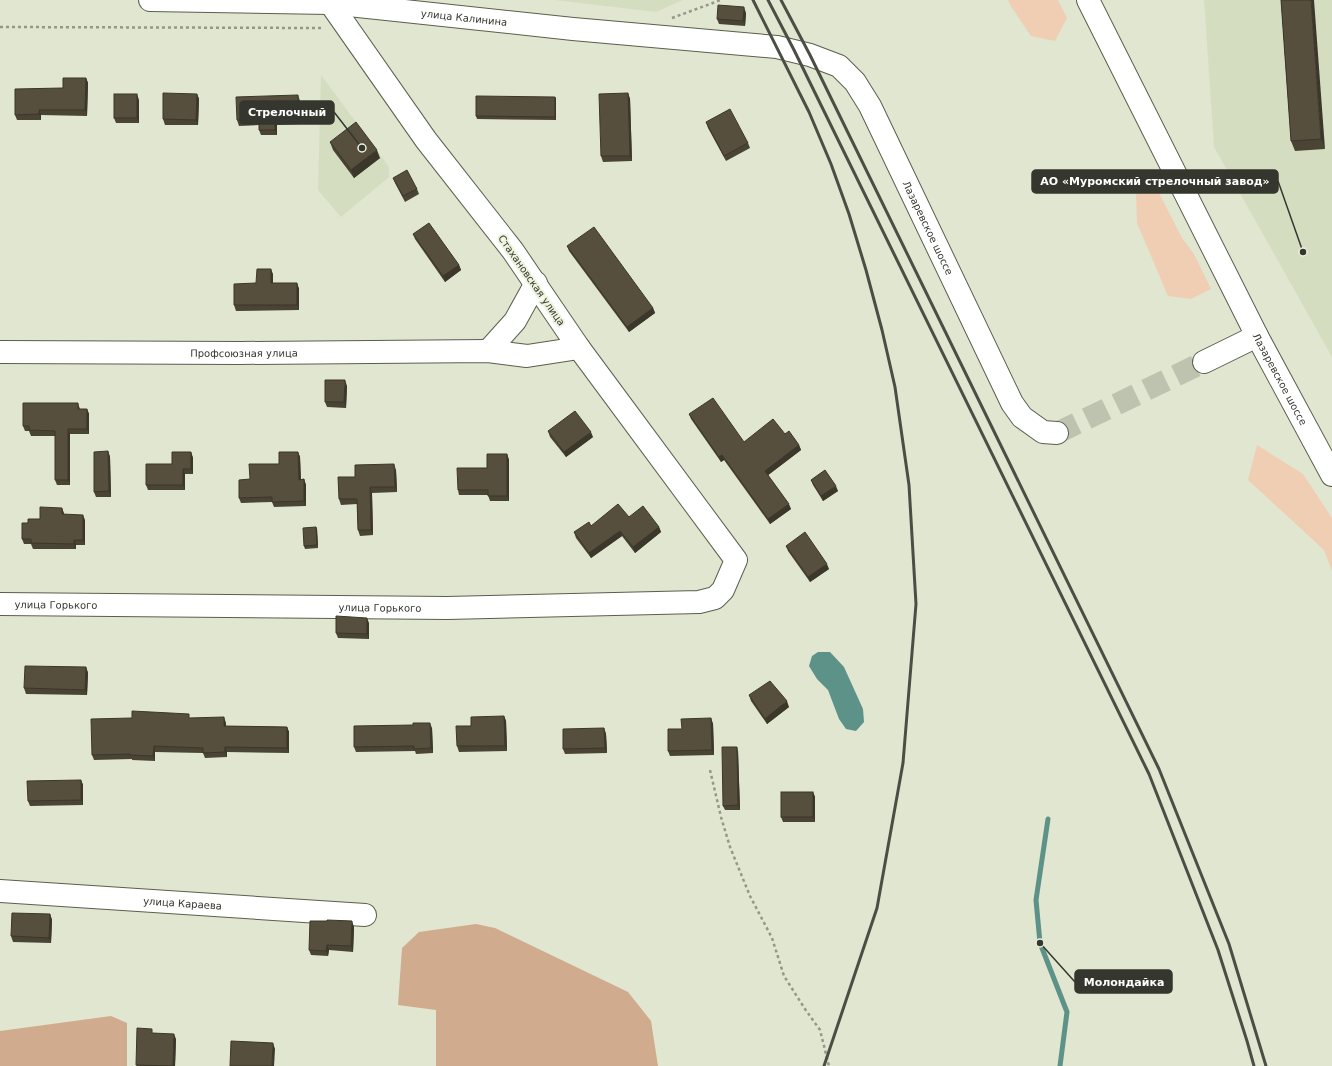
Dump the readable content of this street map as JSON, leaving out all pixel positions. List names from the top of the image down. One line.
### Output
{"streets":{"street":["улица Калинина","Лазаревское шоссе","Стахановская улица","Профсоюзная улица","улица Горького","улица Караева"]},"crossings":[["улица Калинина","Лазаревское шоссе"],["улица Калинина","Стахановская улица"],["Стахановская улица","Профсоюзная улица"],["Стахановская улица","улица Горького"]],"places":["Стрелочный","АО «Муромский стрелочный завод»","Молондайка"]}
